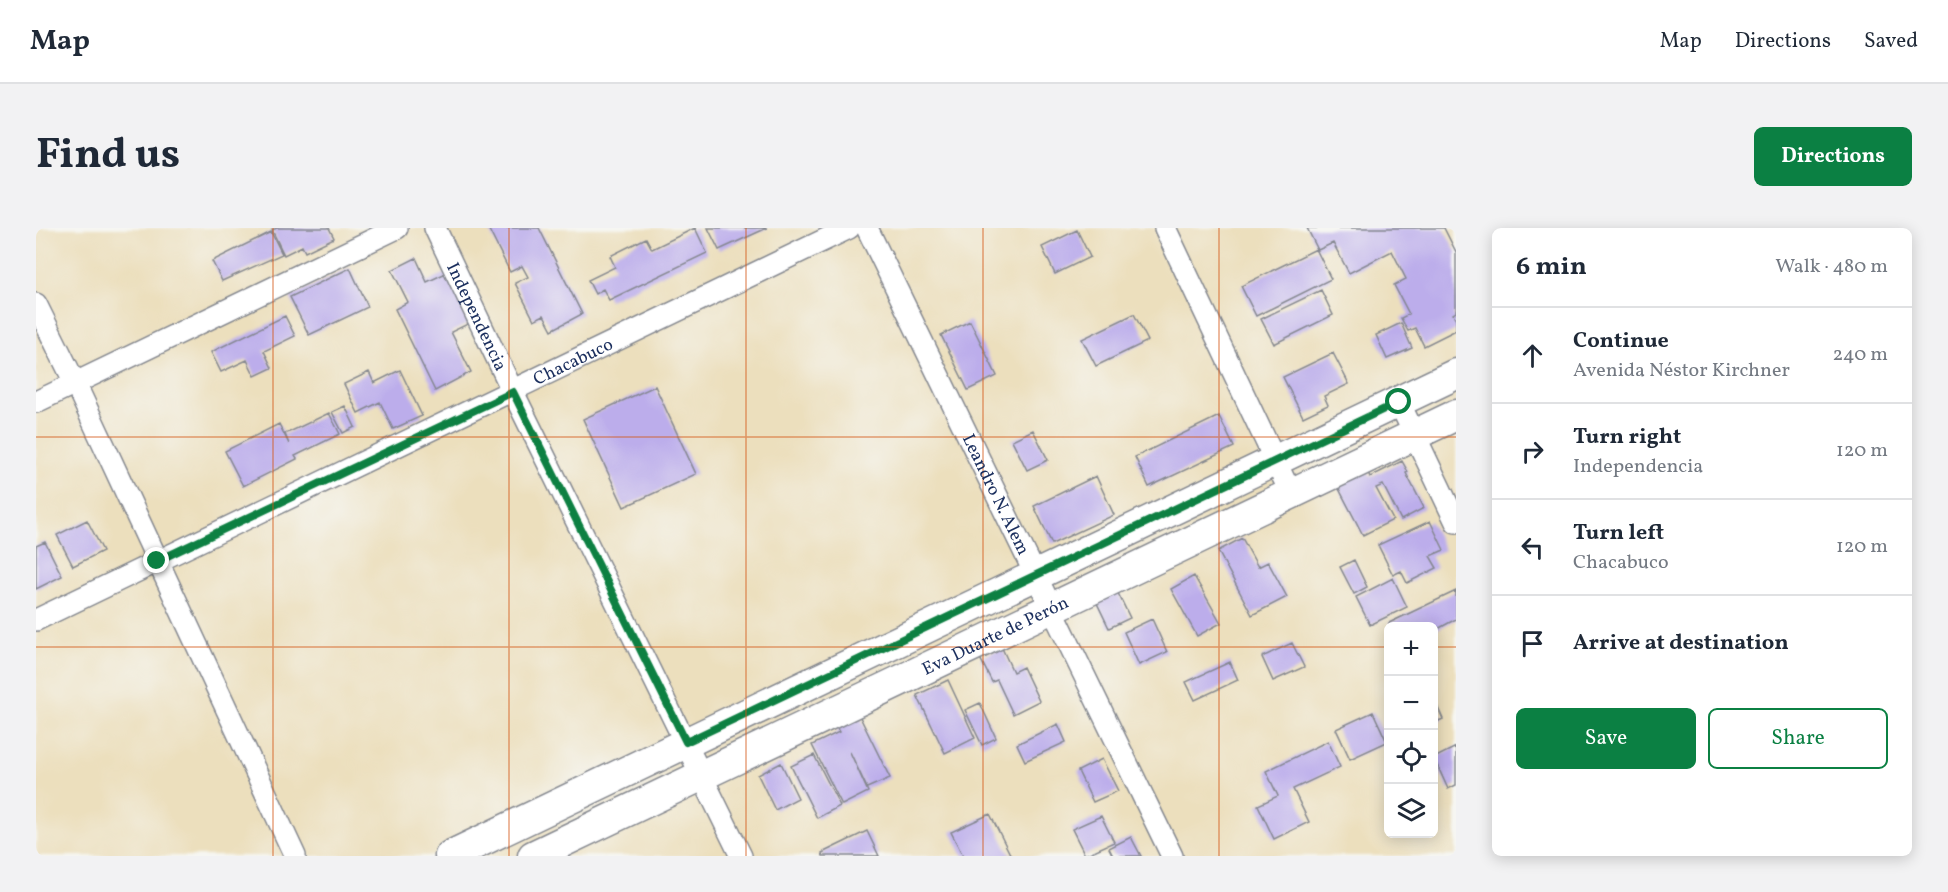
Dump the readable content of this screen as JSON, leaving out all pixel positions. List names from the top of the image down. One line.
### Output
{"streets":{"street":["Independencia","Chacabuco","Leandro N. Alem","Eva Duarte de Perón"]},"crossings":[["Independencia","Chacabuco"],["Independencia","Eva Duarte de Perón"],["Leandro N. Alem","Eva Duarte de Perón"]],"page":{"header":"Map","nav":["Map","Directions","Saved"],"title":"Find us","buttons":["Directions",["Save","Share"]],"heading":["6 min","Walk · 480 m"],"list":[["Continue","Avenida Néstor Kirchner","240 m"],["Turn right","Independencia","120 m"],["Turn left","Chacabuco","120 m"],"Arrive at destination"],"map_buttons":["+","−"]}}
